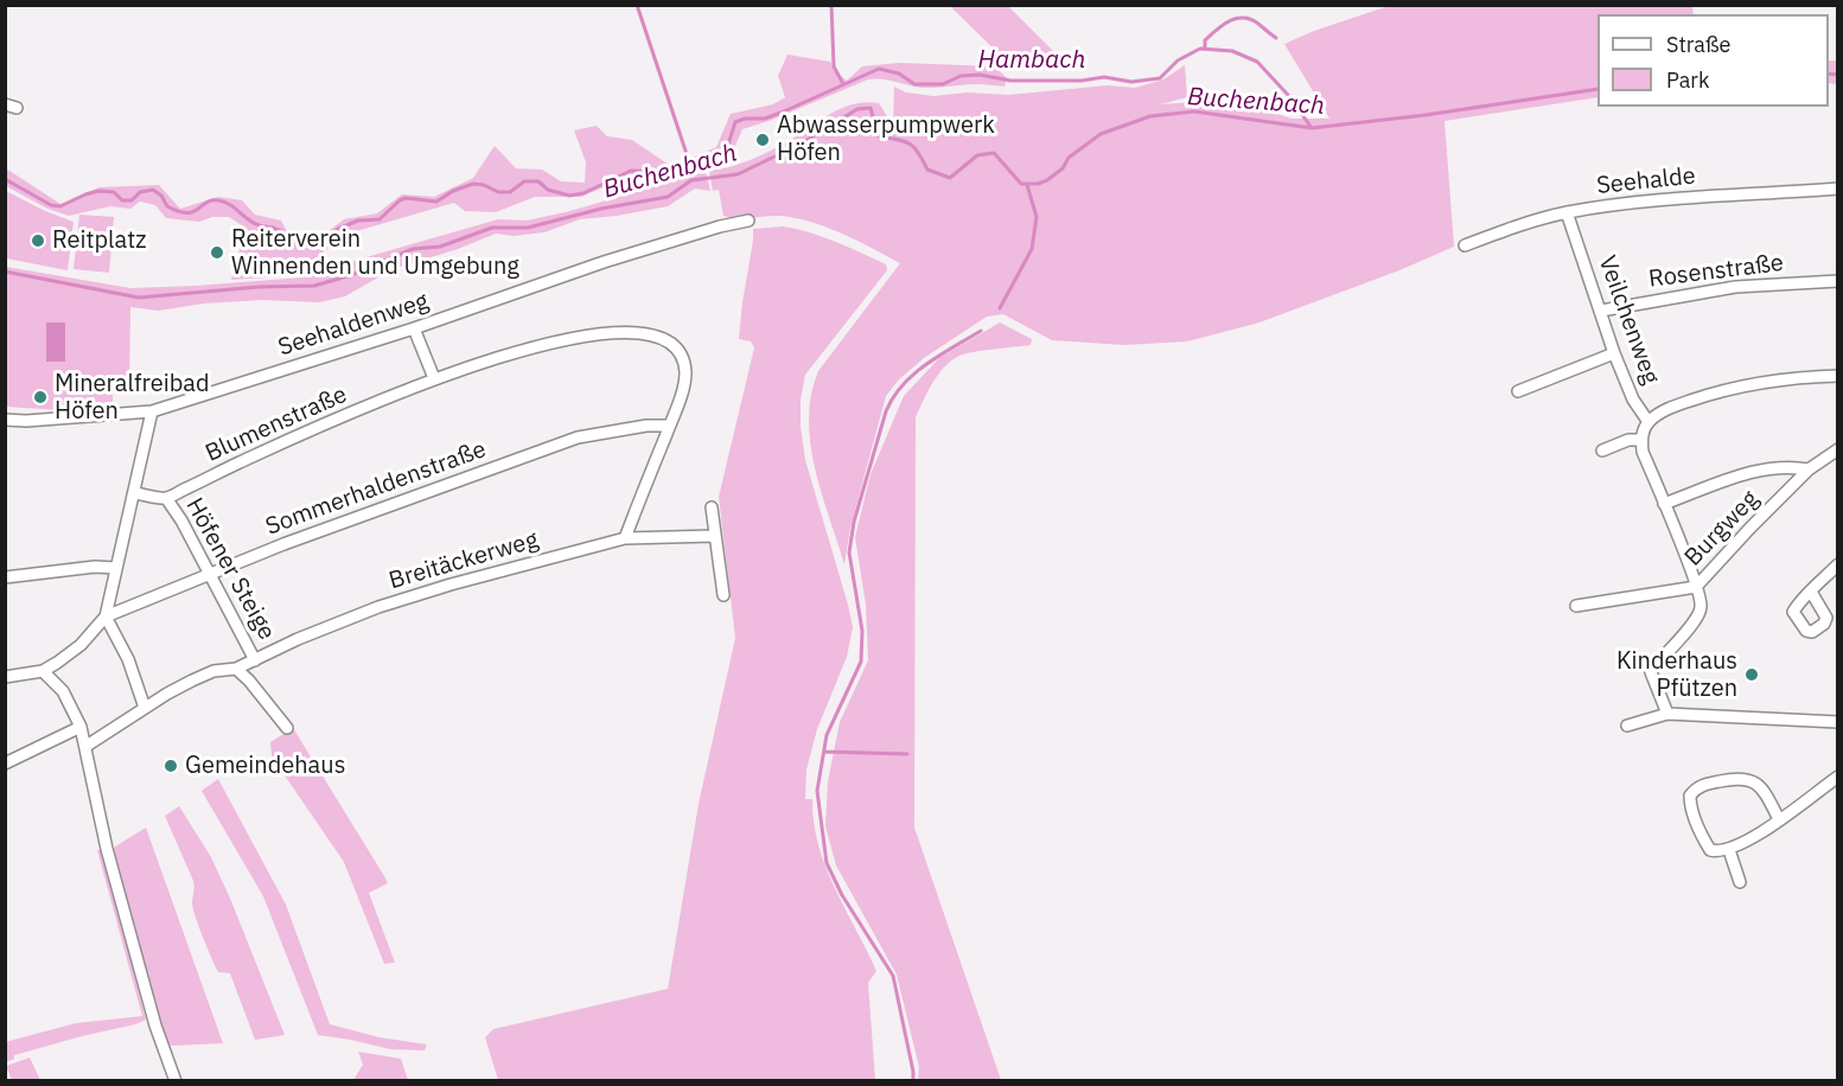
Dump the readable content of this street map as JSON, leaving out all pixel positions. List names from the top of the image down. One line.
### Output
{"streets":{"street":["Seehalde","Rosenstraße","Veilchenweg","Seehaldenweg","Blumenstraße","Sommerhaldenstraße","Burgweg","Breitäckerweg","Höfener Steige"]},"crossings":[["Seehalde","Veilchenweg"],["Rosenstraße","Veilchenweg"],["Blumenstraße","Sommerhaldenstraße"],["Blumenstraße","Breitäckerweg"],["Blumenstraße","Höfener Steige"],["Sommerhaldenstraße","Höfener Steige"],["Breitäckerweg","Höfener Steige"]],"water":["Hambach","Buchenbach"],"places":["Abwasserpumpwerk Höfen","Reitplatz","Reiterverein Winnenden und Umgebung","Mineralfreibad Höfen","Kinderhaus Pfützen","Gemeindehaus"],"legend":["Straße","Park"]}
